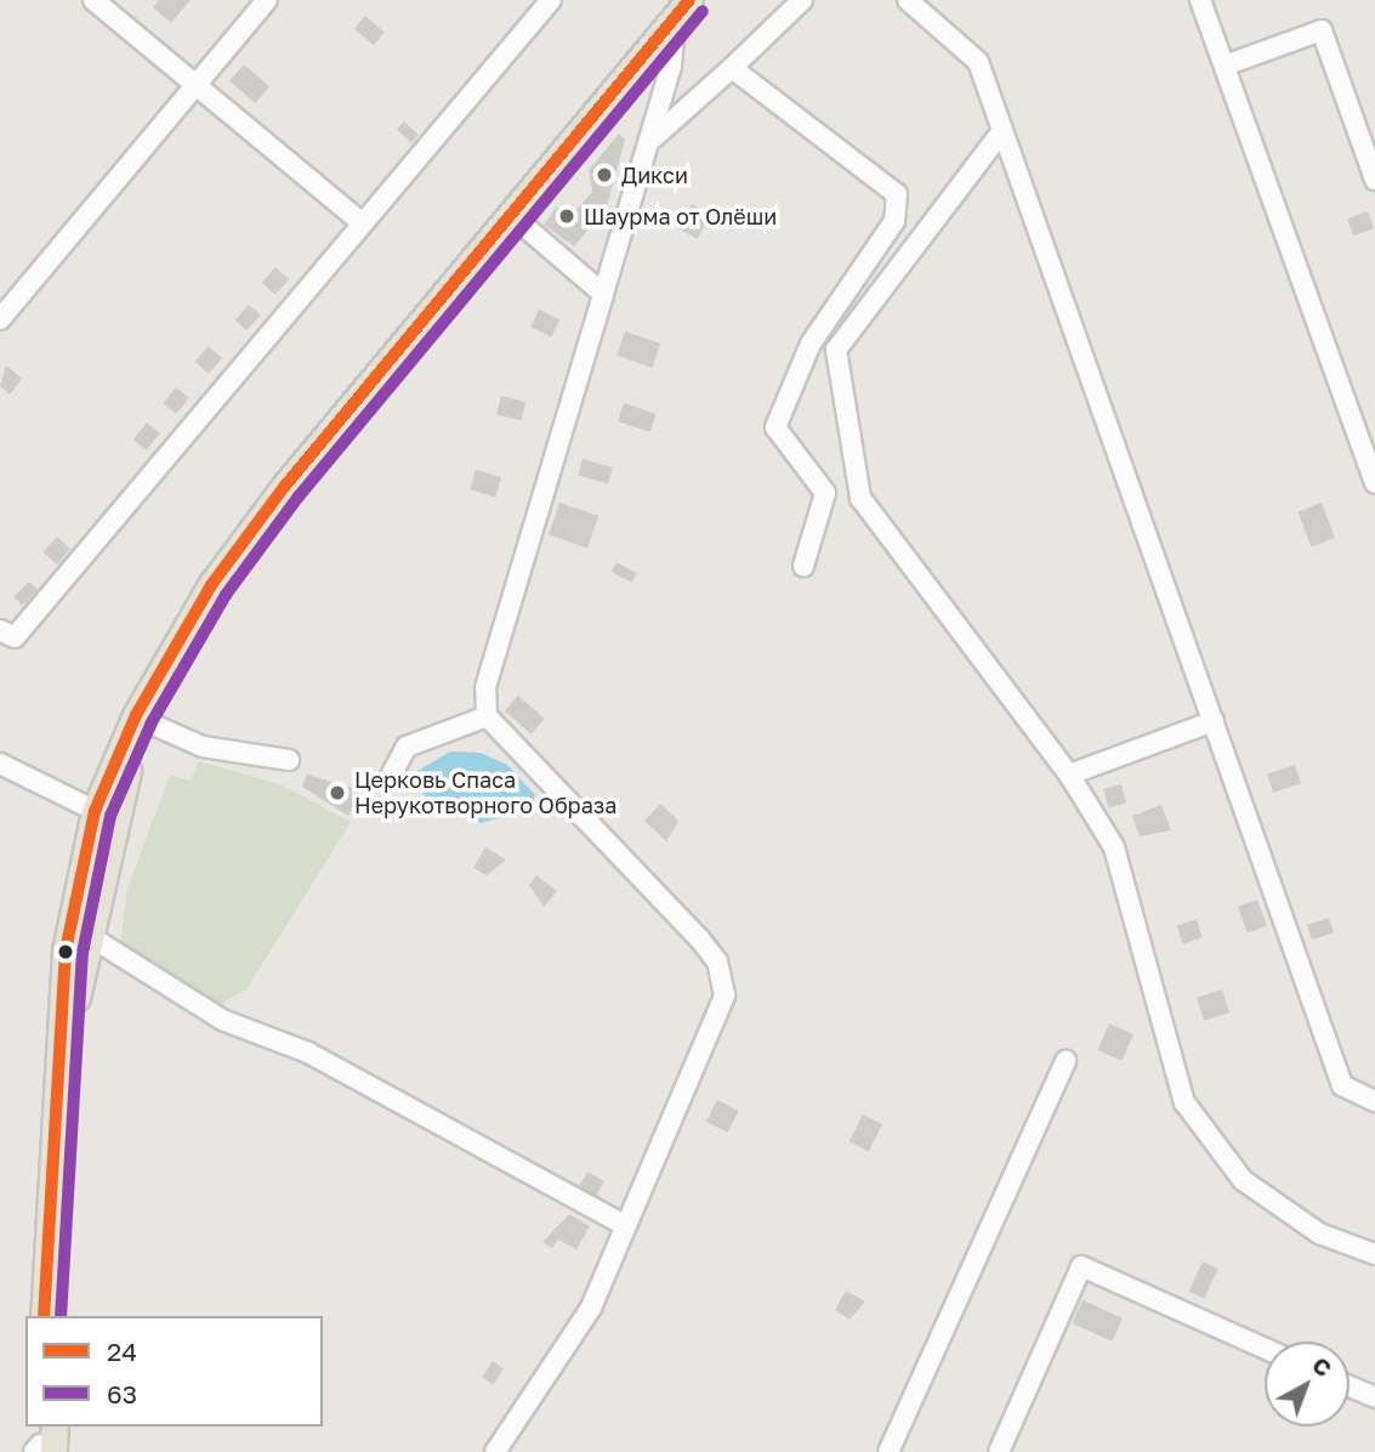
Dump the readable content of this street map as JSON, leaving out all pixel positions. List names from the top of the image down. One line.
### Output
{"places":["Дикси","Шаурма от Олёши","Церковь Спаса Нерукотворного Образа"],"lines":["transit line 24","transit line 63"],"legend":["24","63"],"north":"top right"}
